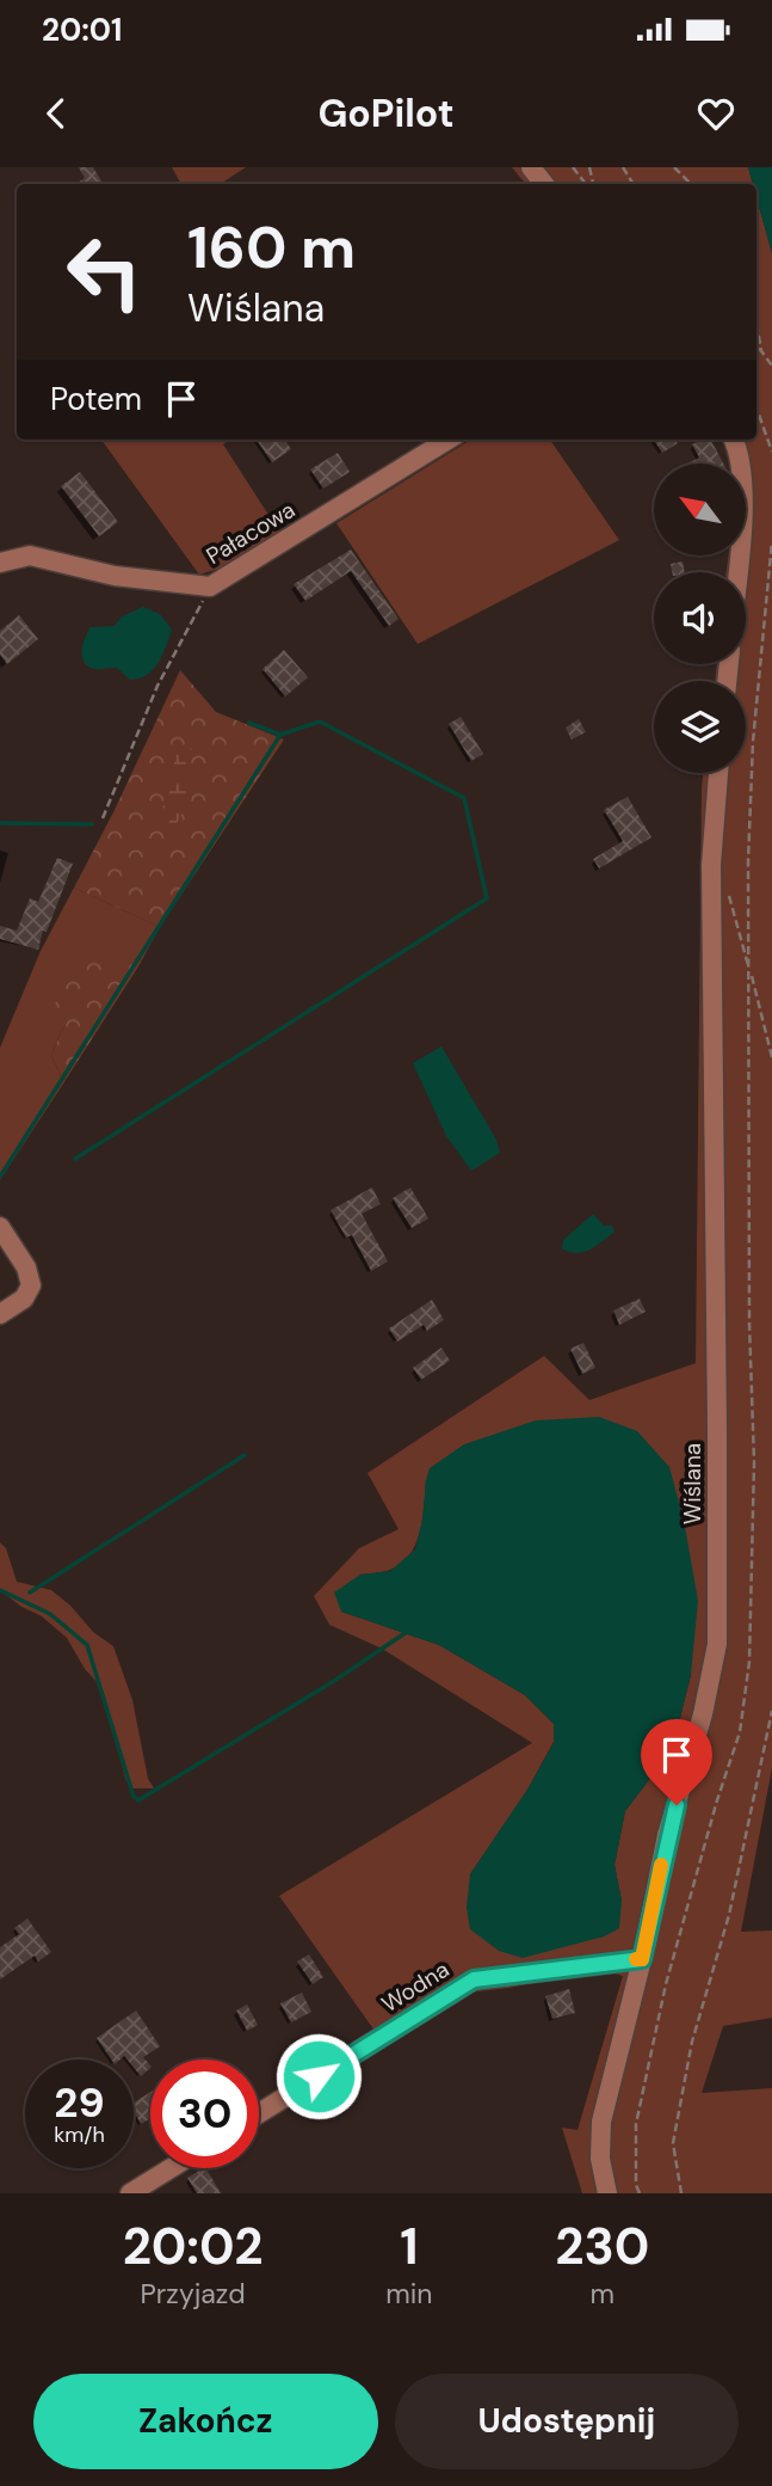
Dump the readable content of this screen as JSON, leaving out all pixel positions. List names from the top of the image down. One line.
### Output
{"streets":{"street":["Pałacowa","Wiślana","Wodna"]},"crossings":[["Wiślana","Wodna"]],"north":"top left","page":{"status":"20:01","header":"GoPilot","turn":["160 m","Wiślana"],"then":"Potem","speed":"29 km/h","limit":"30","eta":["20:02","Przyjazd","1","min","230","m"],"buttons":["Zakończ","Udostępnij"]}}
